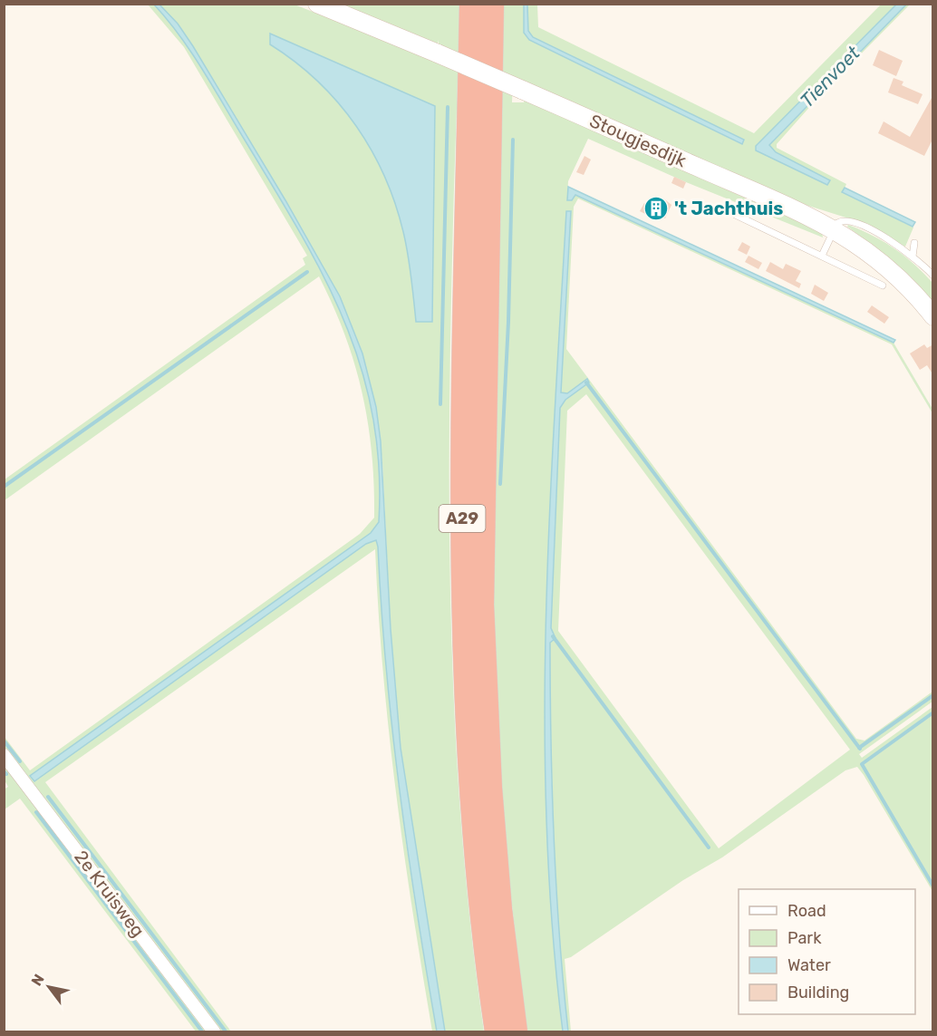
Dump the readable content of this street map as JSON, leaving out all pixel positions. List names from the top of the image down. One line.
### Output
{"streets":{"highway":["A29"],"street":["Stougjesdijk","2e Kruisweg"]},"water":["Tienvoet"],"places":{"building":["'t Jachthuis"]},"legend":["Road","Park","Water","Building"],"north":"top left"}
